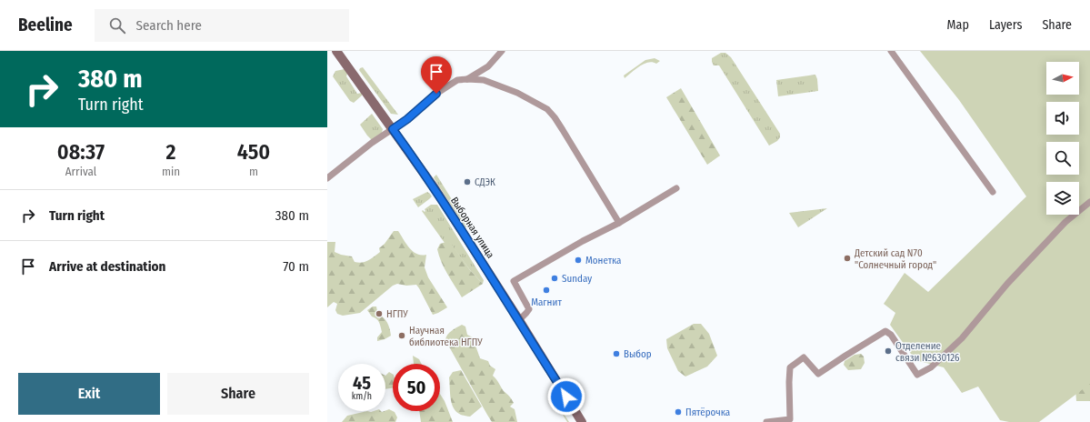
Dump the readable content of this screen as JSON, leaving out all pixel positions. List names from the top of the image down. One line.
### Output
{"streets":{"main road":["Выборная улица"]},"places":["СДЭК","Детский сад N70 \"Солнечный город\"","Монетка","Sunday","Магнит","НГПУ","Научная библиотека НГПУ","Отделение связи №630126","Выбор","Пятёрочка"],"north":"right","page":{"header":"Beeline","search":"Search here","nav":["Map","Layers","Share"],"turn":["380 m","Turn right"],"eta":["08:37","Arrival","2","min","450","m"],"list":[{"name":"Turn right","value":"380 m"},{"name":"Arrive at destination","value":"70 m"}],"speed":"45 km/h","limit":"50","buttons":["Exit","Share"]}}
